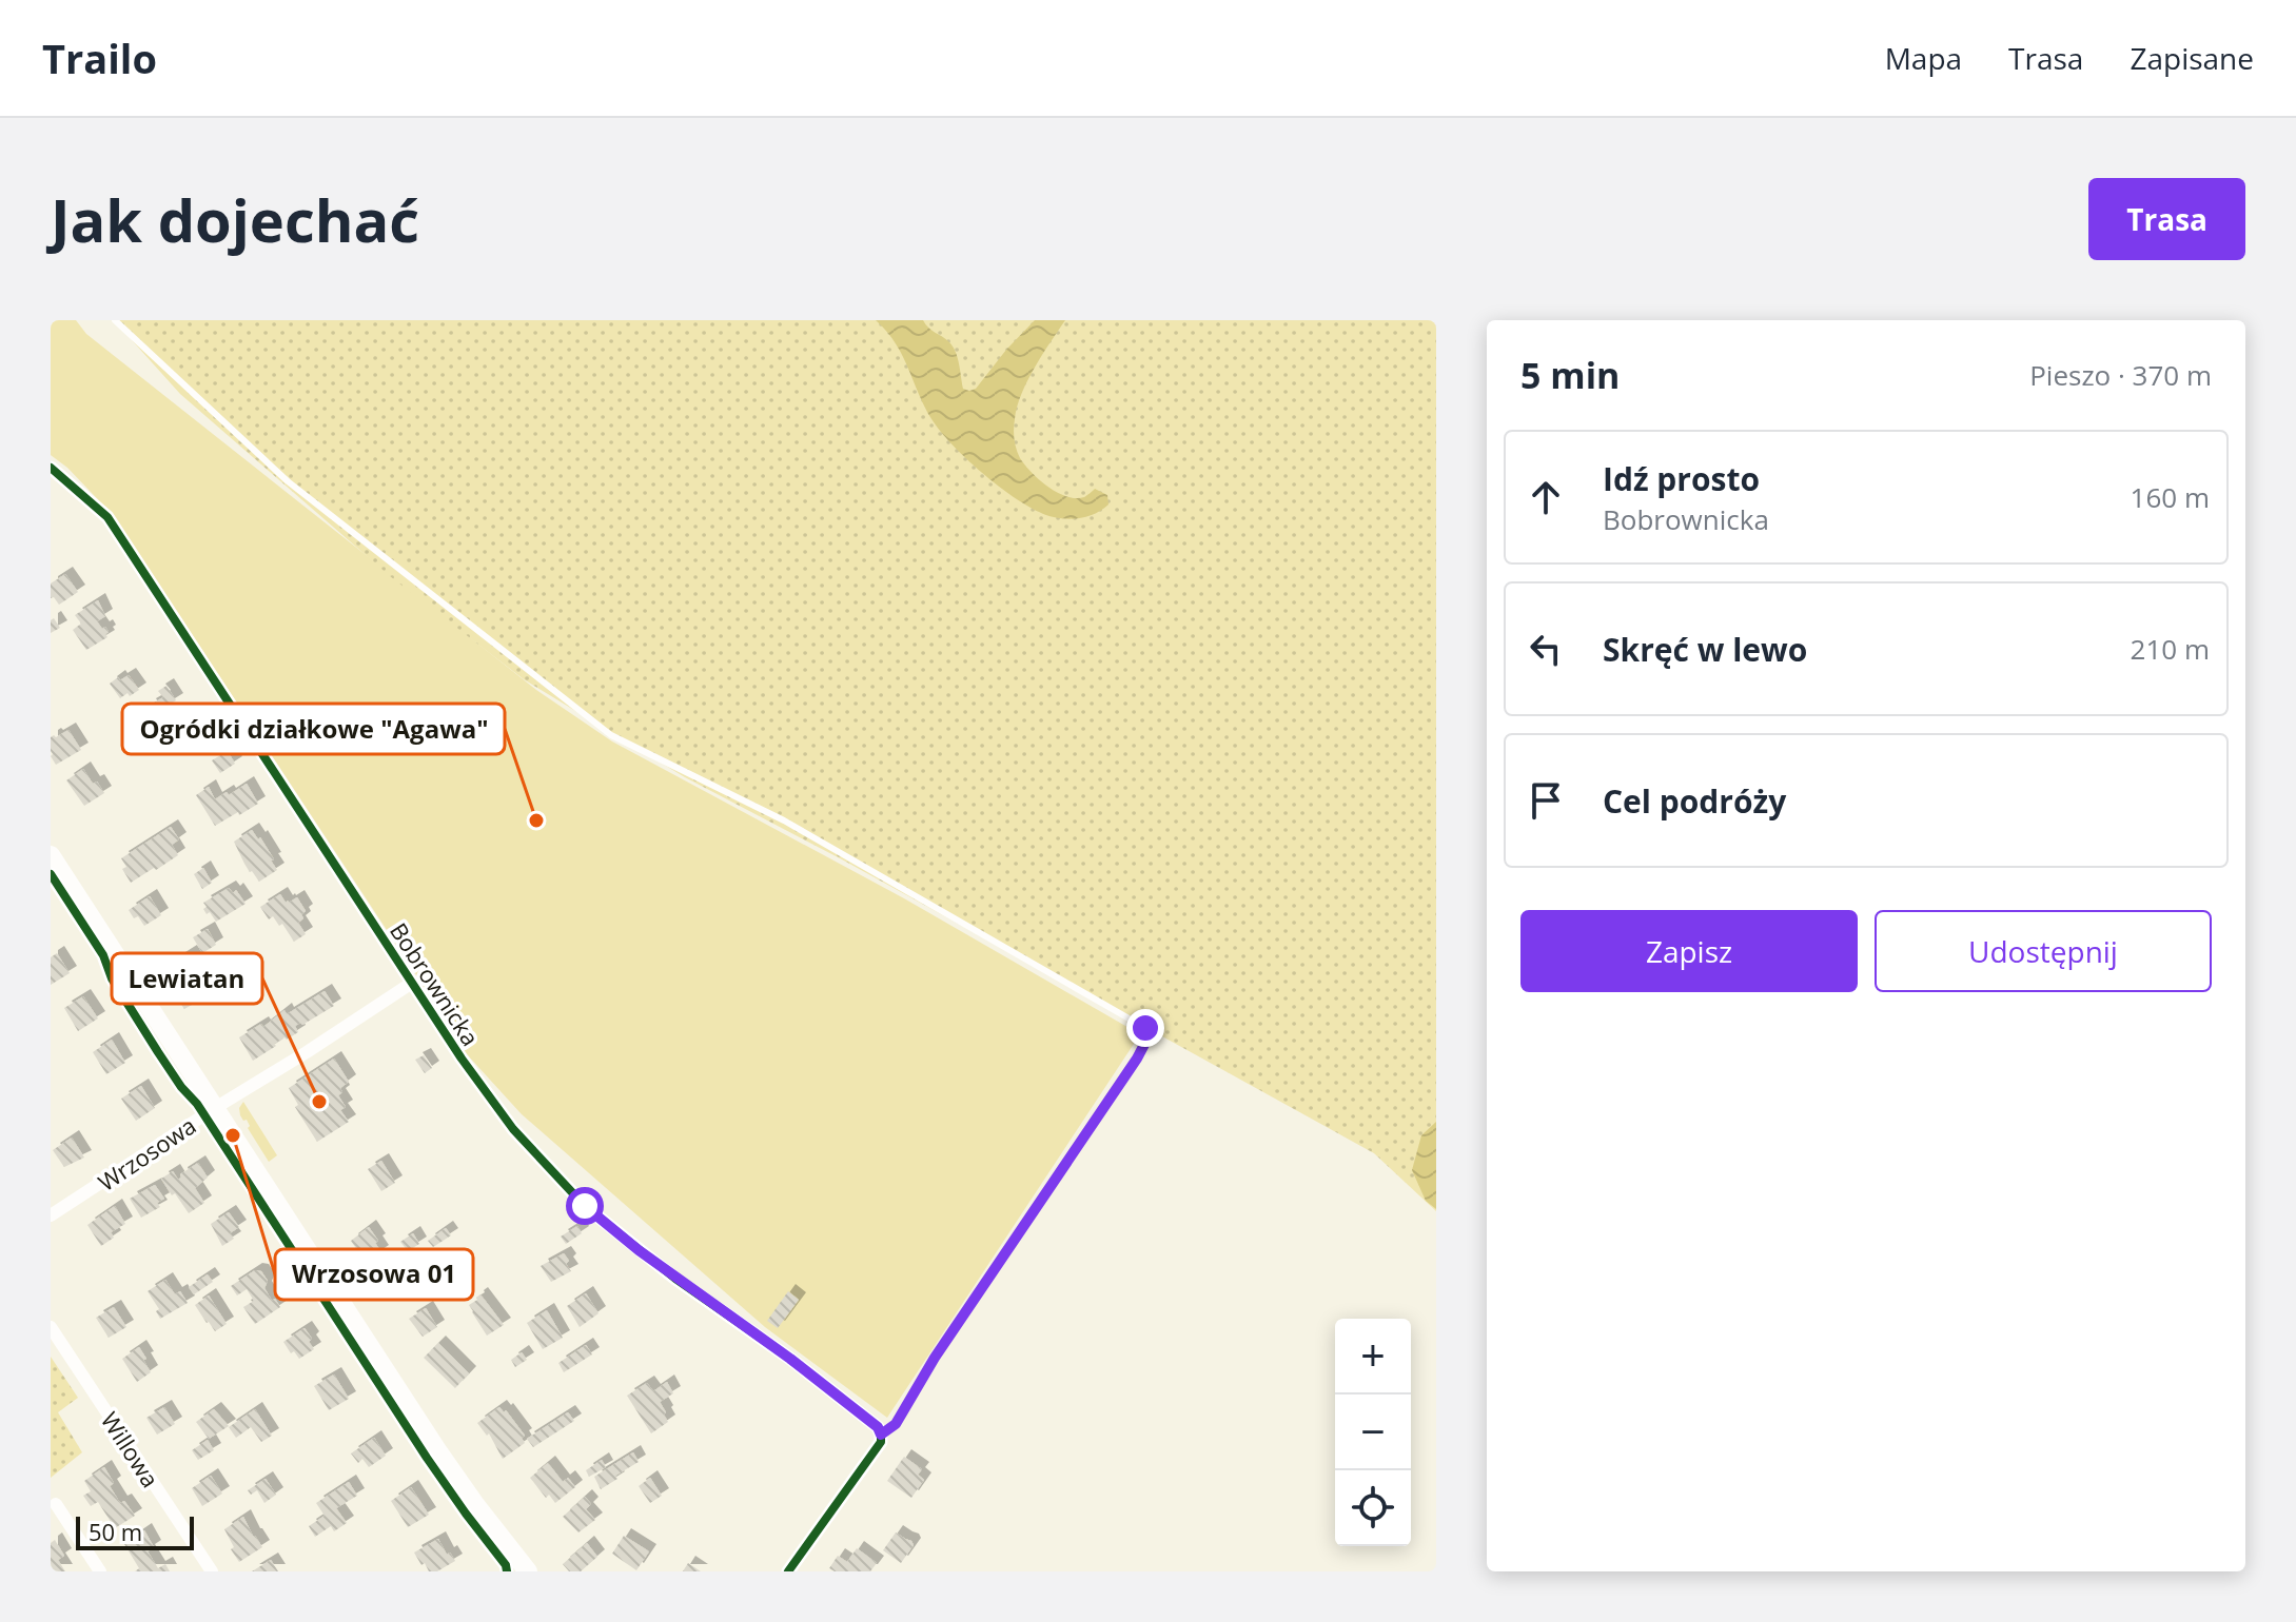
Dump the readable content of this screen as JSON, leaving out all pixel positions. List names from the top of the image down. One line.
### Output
{"streets":{"street":["Bobrownicka","Wrzosowa","Willowa"]},"crossings":[["Bobrownicka","Wrzosowa"]],"places":["Ogródki działkowe \"Agawa\"","Lewiatan","Wrzosowa 01"],"scale_bar":"50 m","page":{"header":"Trailo","nav":["Mapa","Trasa","Zapisane"],"buttons":["Trasa",["Zapisz","Udostępnij"]],"title":"Jak dojechać","heading":["5 min","Pieszo · 370 m"],"list":[["Idź prosto","Bobrownicka","160 m"],["Skręć w lewo","210 m"],"Cel podróży"],"map_buttons":["+","−"],"scale":"50 m"}}
